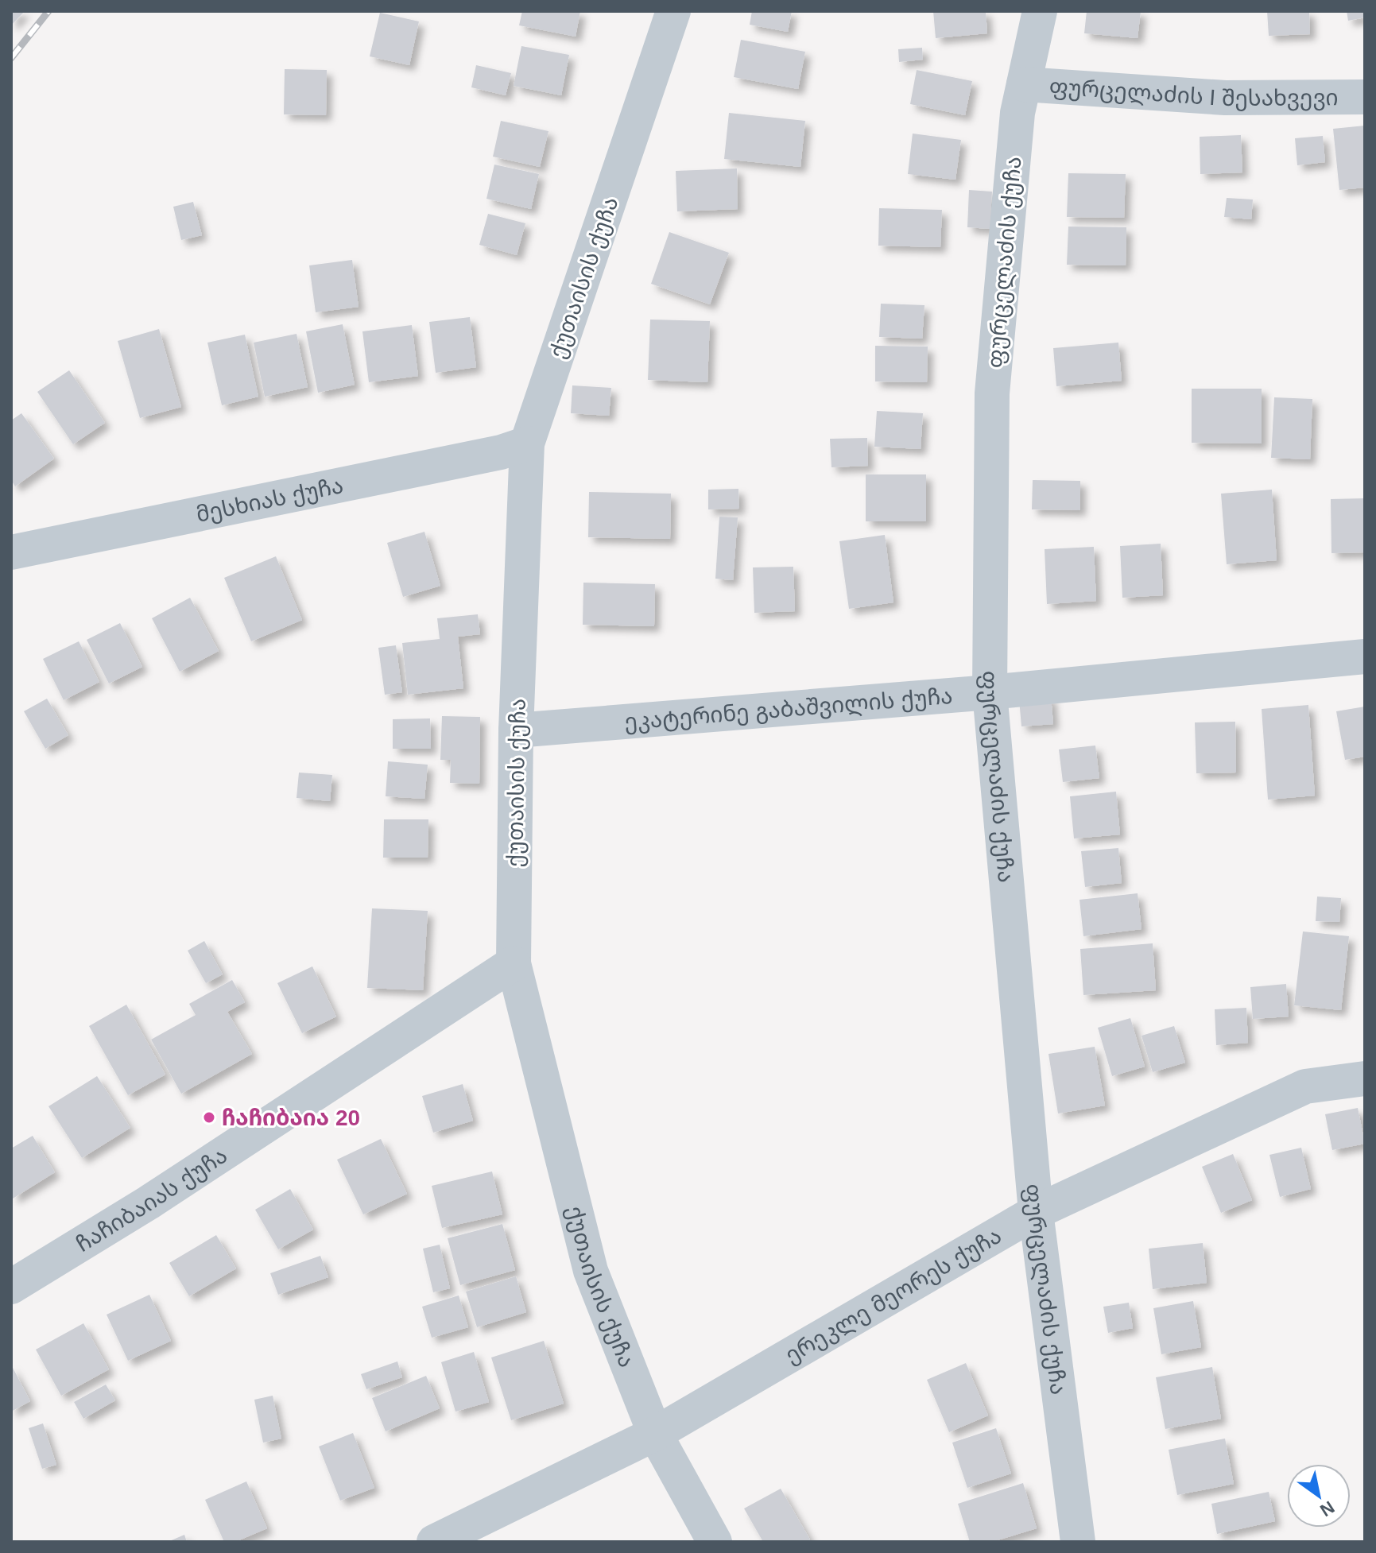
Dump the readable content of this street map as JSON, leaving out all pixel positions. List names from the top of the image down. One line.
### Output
{"streets":{"street":["ფურცელაძის I შესახვევი","ფურცელაძის ქუჩა","ქუთაისის ქუჩა","მესხიას ქუჩა","ეკატერინე გაბაშვილის ქუჩა","ჩაჩიბაიას ქუჩა","ერეკლე მეორეს ქუჩა"]},"crossings":[["ფურცელაძის I შესახვევი","ფურცელაძის ქუჩა"],["ფურცელაძის ქუჩა","ეკატერინე გაბაშვილის ქუჩა"],["ფურცელაძის ქუჩა","ერეკლე მეორეს ქუჩა"],["ქუთაისის ქუჩა","მესხიას ქუჩა"],["ქუთაისის ქუჩა","ეკატერინე გაბაშვილის ქუჩა"],["ქუთაისის ქუჩა","ჩაჩიბაიას ქუჩა"],["ქუთაისის ქუჩა","ერეკლე მეორეს ქუჩა"]],"places":["ჩაჩიბაია 20"],"north":"bottom right"}
